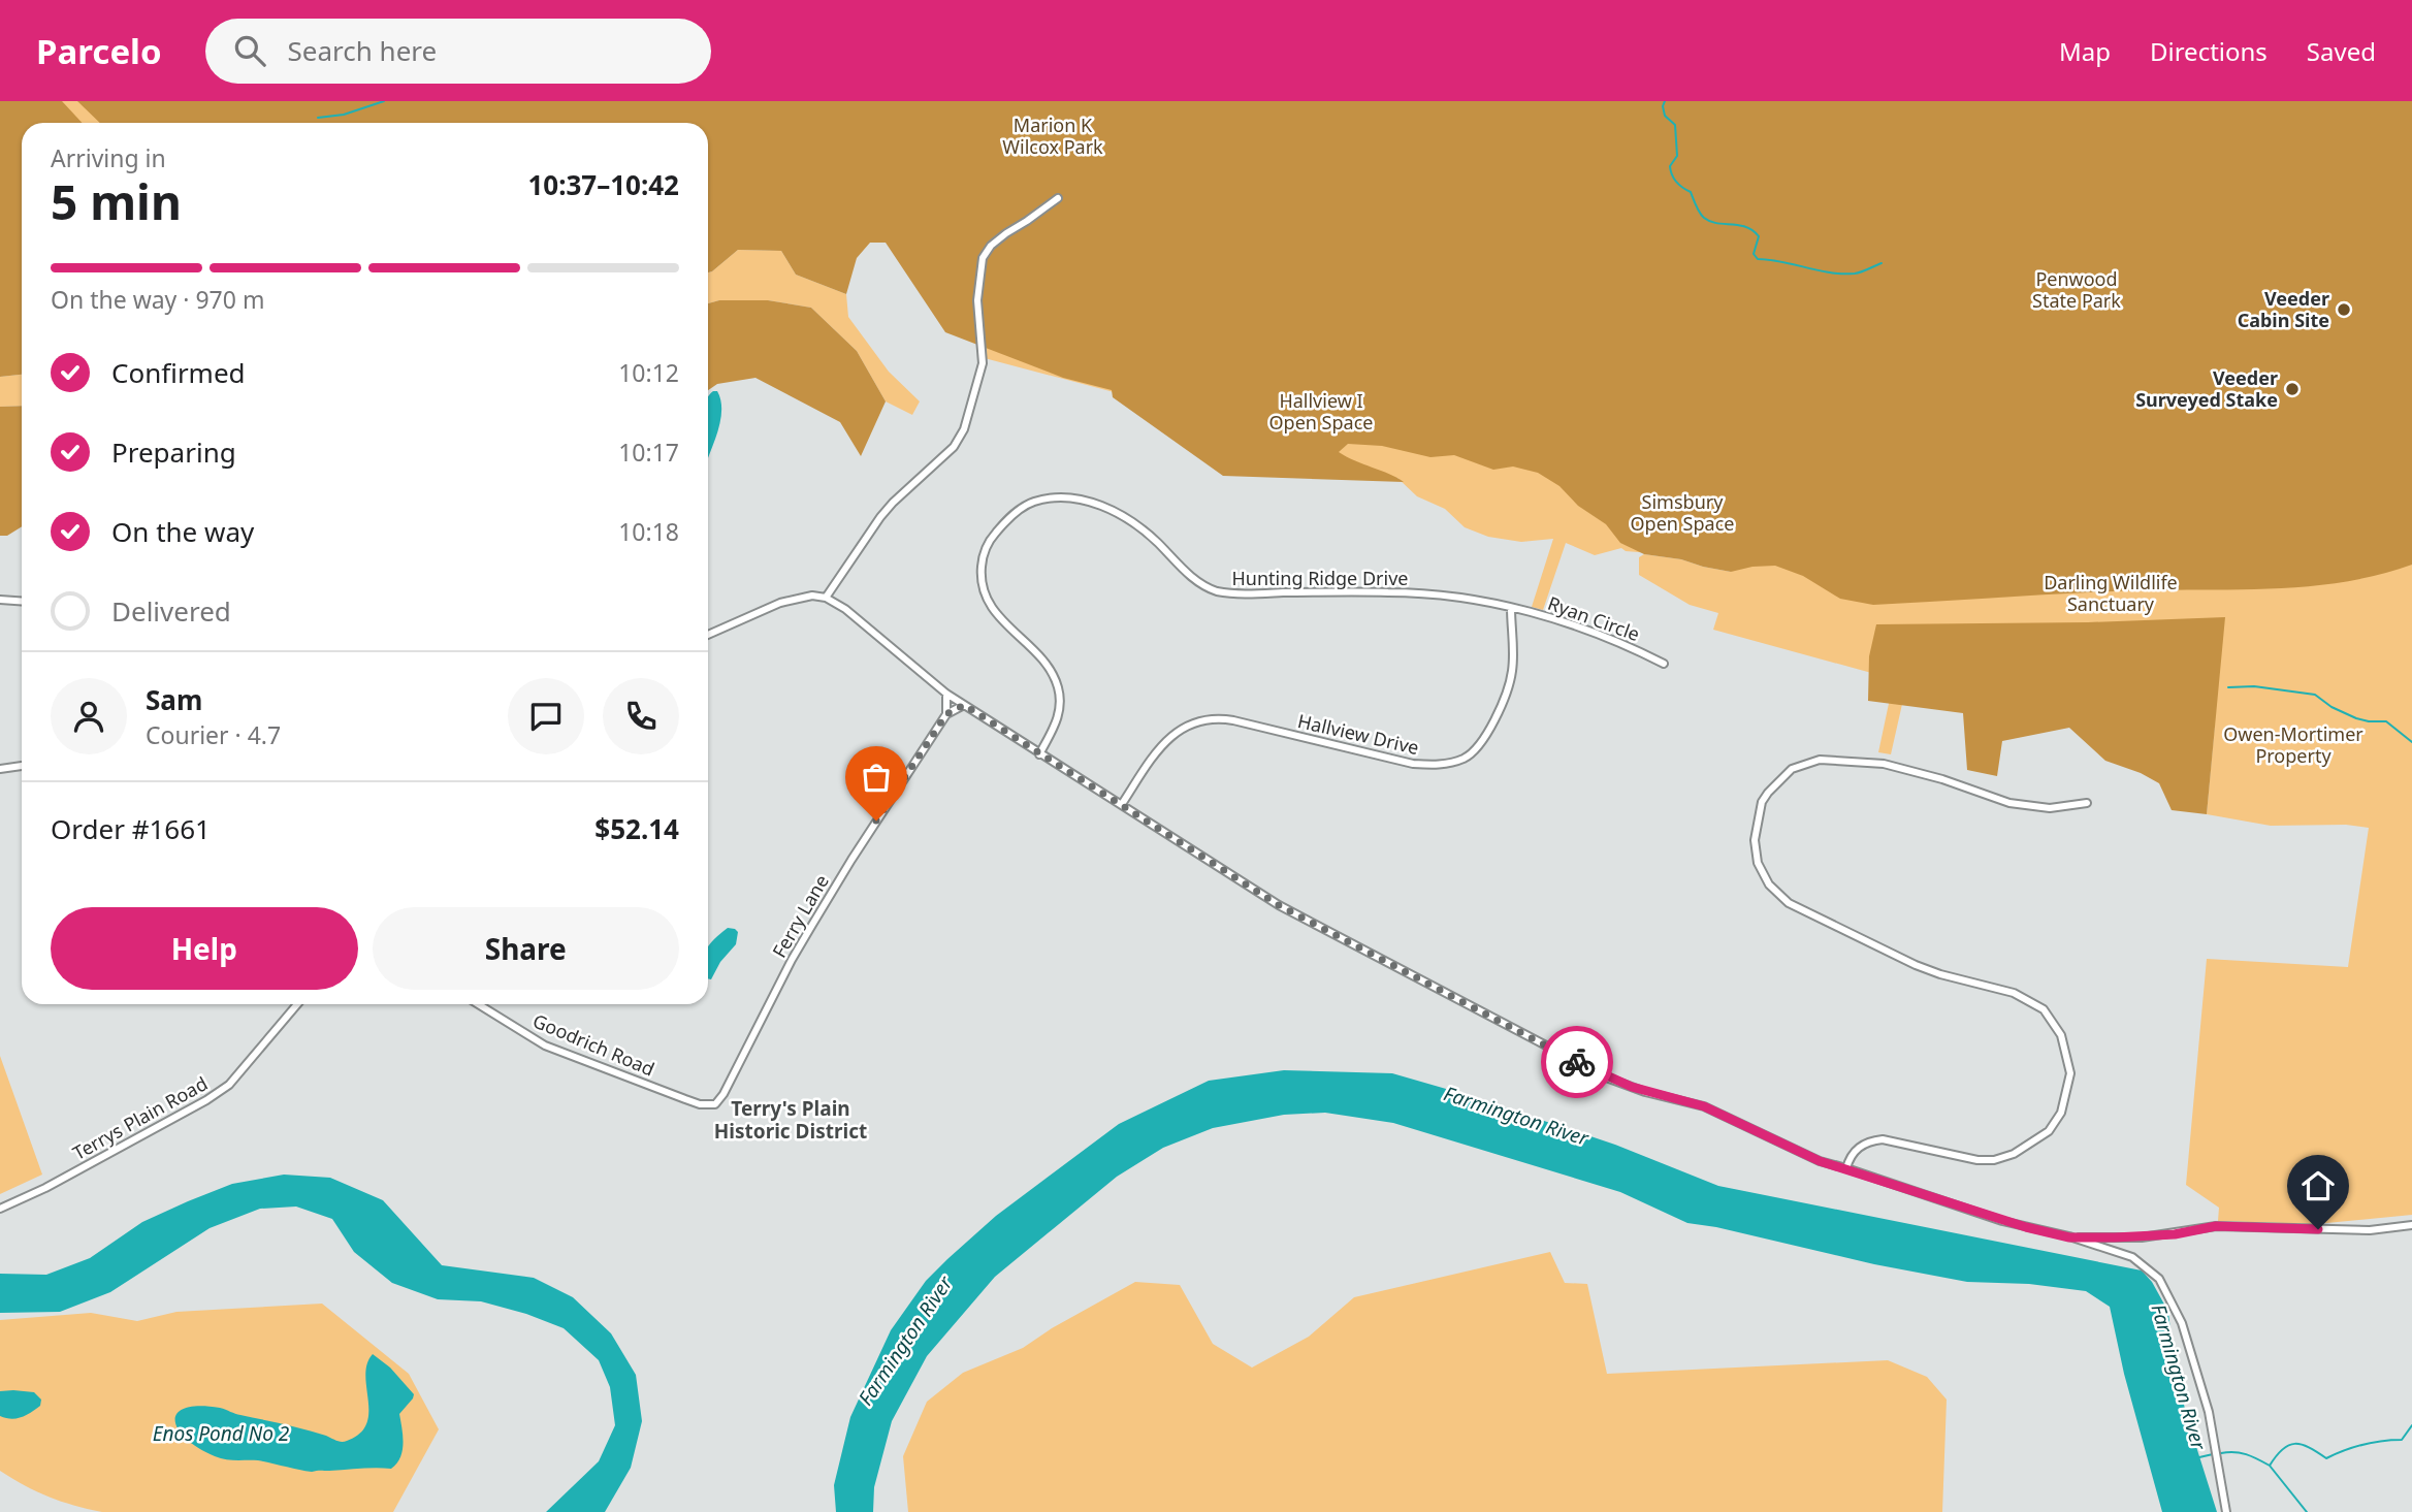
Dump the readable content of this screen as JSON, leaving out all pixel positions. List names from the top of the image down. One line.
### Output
{"streets":{"street":["Hunting Ridge Drive","Ryan Circle","Hallview Drive","Ferry Lane","Goodrich Road","Terrys Plain Road"]},"crossings":[["Hunting Ridge Drive","Ryan Circle"],["Hunting Ridge Drive","Hallview Drive"],["Ryan Circle","Hallview Drive"],["Ferry Lane","Goodrich Road"]],"districts":["Terry's Plain Historic District"],"water":["Farmington River","Enos Pond No 2"],"parks":["Marion K Wilcox Park","Penwood State Park","Hallview I Open Space","Simsbury Open Space","Darling Wildlife Sanctuary","Owen-Mortimer Property"],"places":["Veeder Cabin Site","Veeder Surveyed Stake"],"page":{"header":"Parcelo","search":"Search here","nav":["Map","Directions","Saved"],"heading":["5 min","Arriving in","10:37–10:42"],"panel":["Sam","Courier · 4.7","Order #1661","$52.14"],"bar":"On the way · 970 m","list":[["Confirmed","10:12"],["Preparing","10:17"],["On the way","10:18"],"Delivered"],"buttons":["Help","Share"]}}
